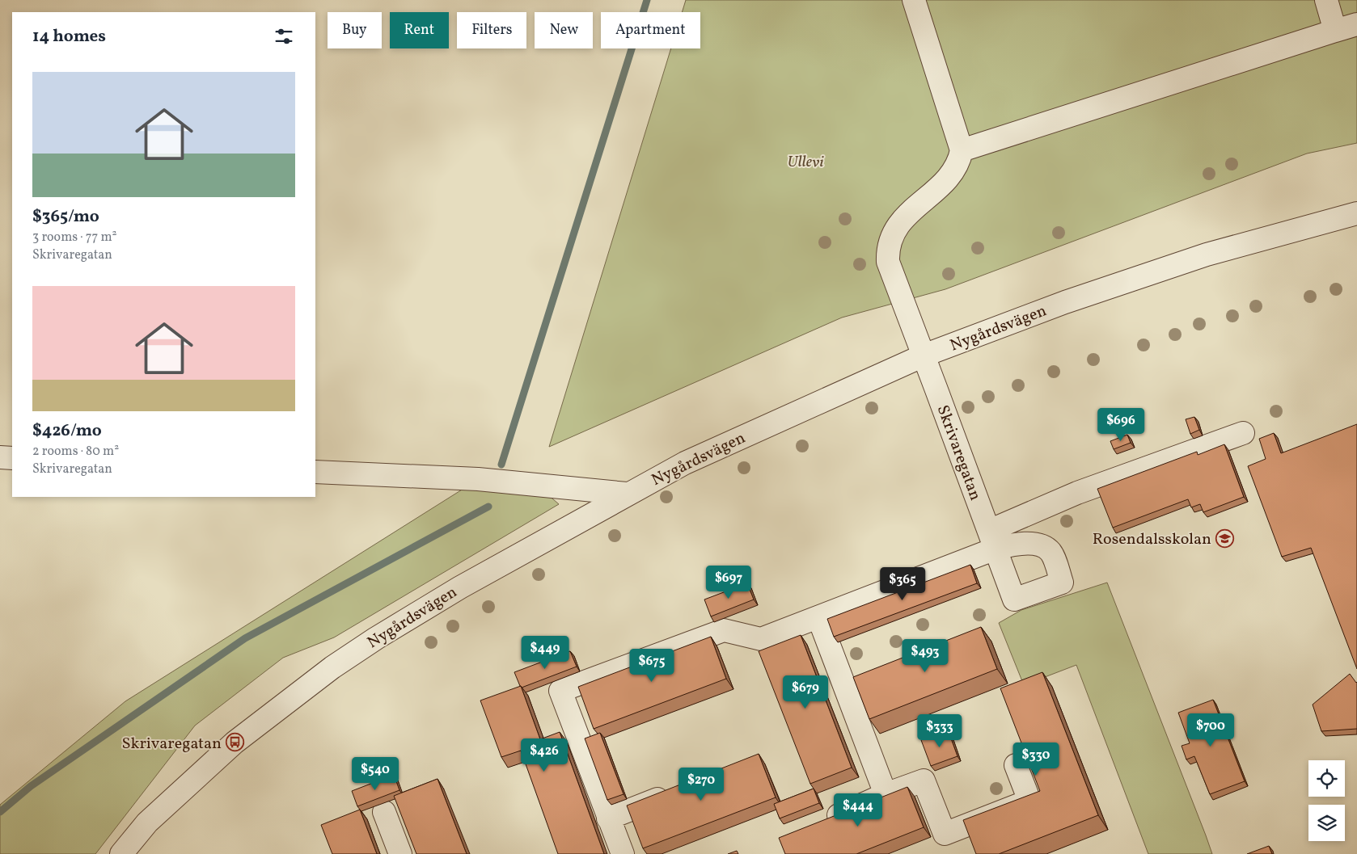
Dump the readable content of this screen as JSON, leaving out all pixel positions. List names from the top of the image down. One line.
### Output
{"streets":{"street":["Nygårdsvägen","Skrivaregatan"]},"crossings":[["Nygårdsvägen","Skrivaregatan"]],"parks":["Ullevi"],"places":{"school or university":["Rosendalsskolan"],"bus stop":["Skrivaregatan"]},"page":{"chip":["Buy","Rent","Filters","New","Apartment"],"heading":"14 homes","list":[{"name":"$365/mo","note":"3 rooms · 77 m² · Skrivaregatan"},{"name":"$426/mo","note":"2 rooms · 80 m² · Skrivaregatan"}],"price":["$696","$697","$365","$449","$493","$675","$679","$700","$333","$426","$330","$540","$270","$444"]}}
